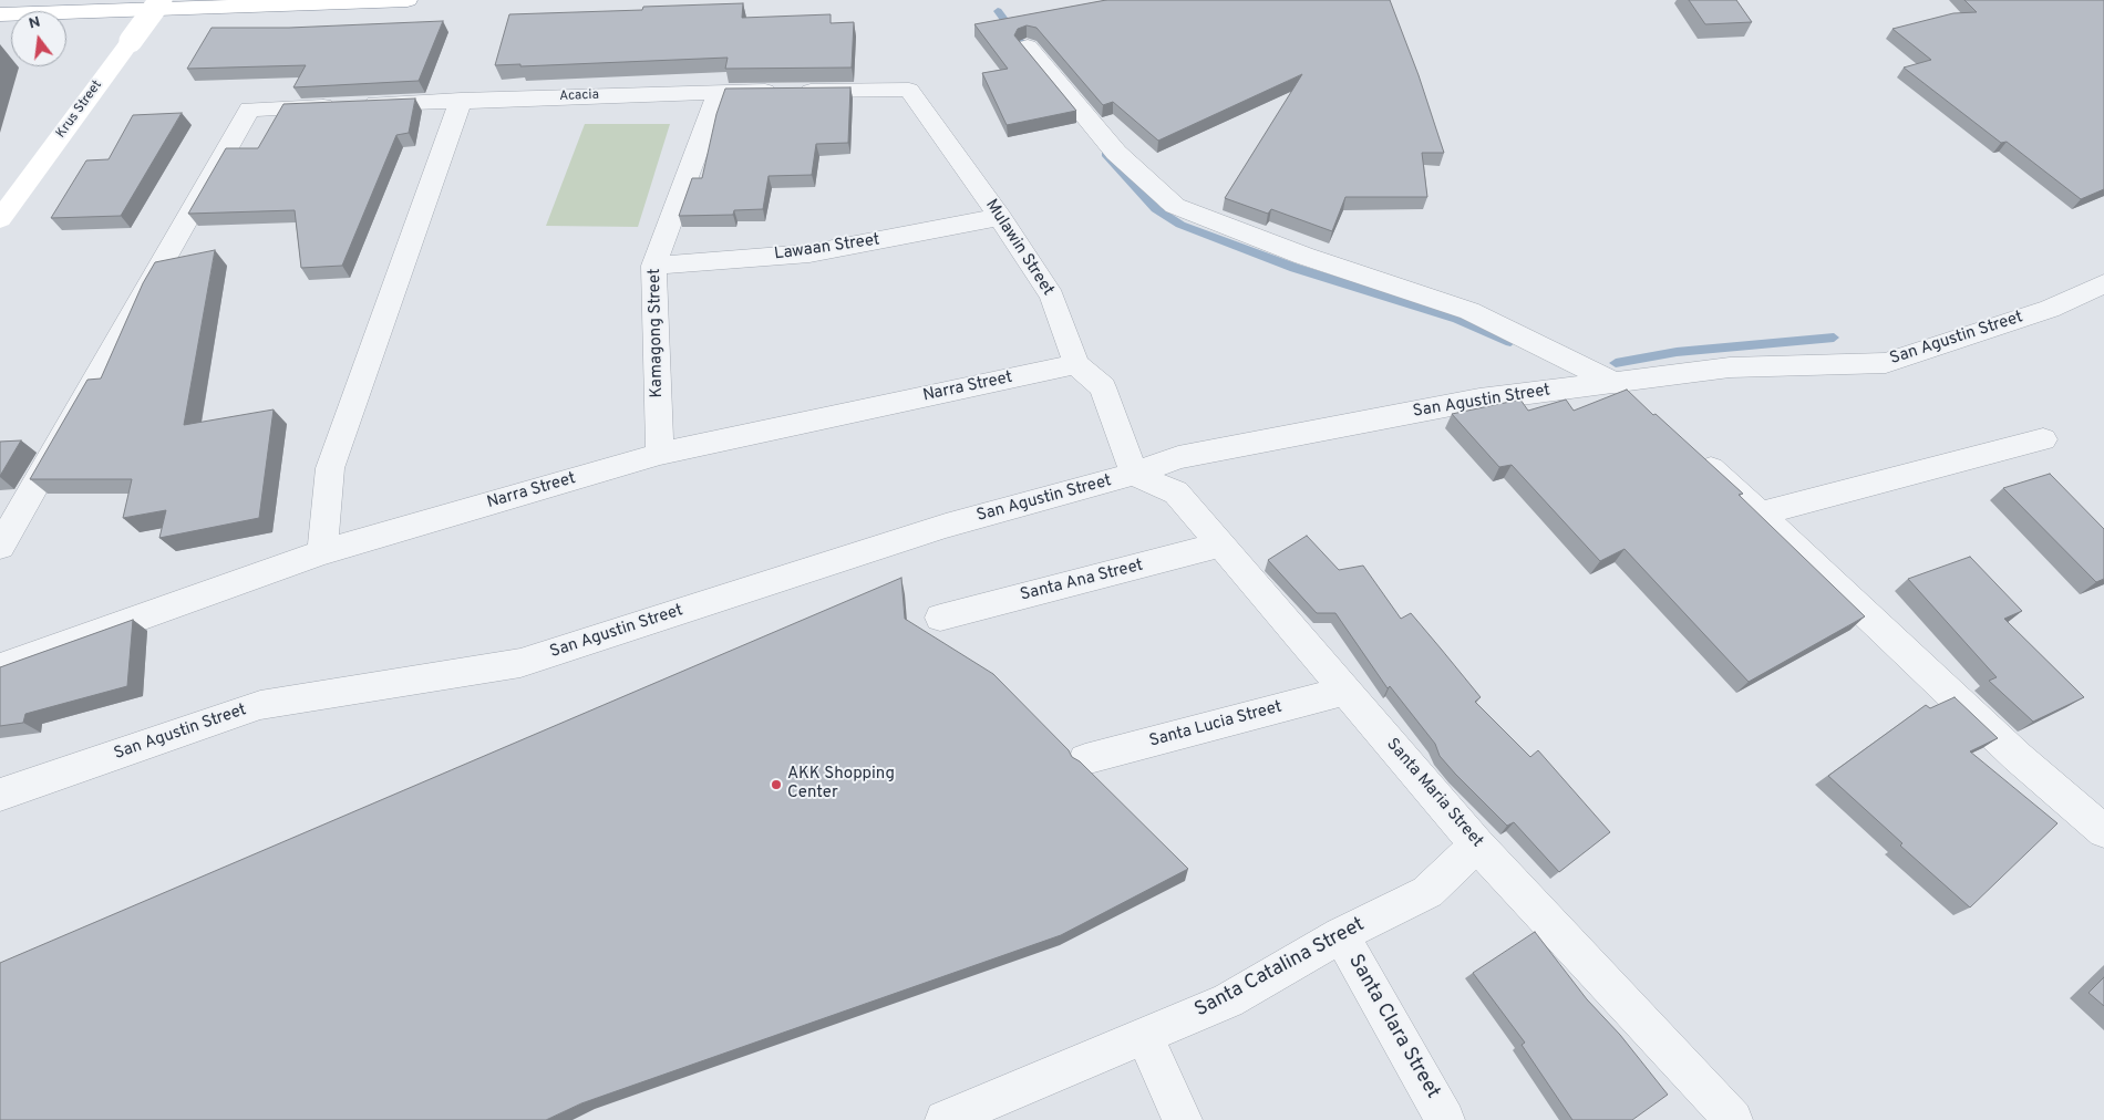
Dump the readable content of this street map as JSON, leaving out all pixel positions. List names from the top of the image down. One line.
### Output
{"streets":{"main road":["Krus Street"],"street":["Acacia","Lawaan Street","Mulawin Street","Kamagong Street","San Agustin Street","Narra Street","Santa Ana Street","Santa Lucia Street","Santa Maria Street","Santa Catalina Street","Santa Clara Street"]},"crossings":[["Acacia","Mulawin Street"],["Acacia","Kamagong Street"],["Lawaan Street","Mulawin Street"],["Lawaan Street","Kamagong Street"],["Mulawin Street","San Agustin Street"],["Mulawin Street","Narra Street"],["Mulawin Street","Santa Maria Street"],["Kamagong Street","Narra Street"],["San Agustin Street","Santa Maria Street"],["Santa Ana Street","Santa Maria Street"],["Santa Lucia Street","Santa Maria Street"],["Santa Maria Street","Santa Catalina Street"],["Santa Catalina Street","Santa Clara Street"]],"places":["AKK Shopping Center"],"north":"top"}
